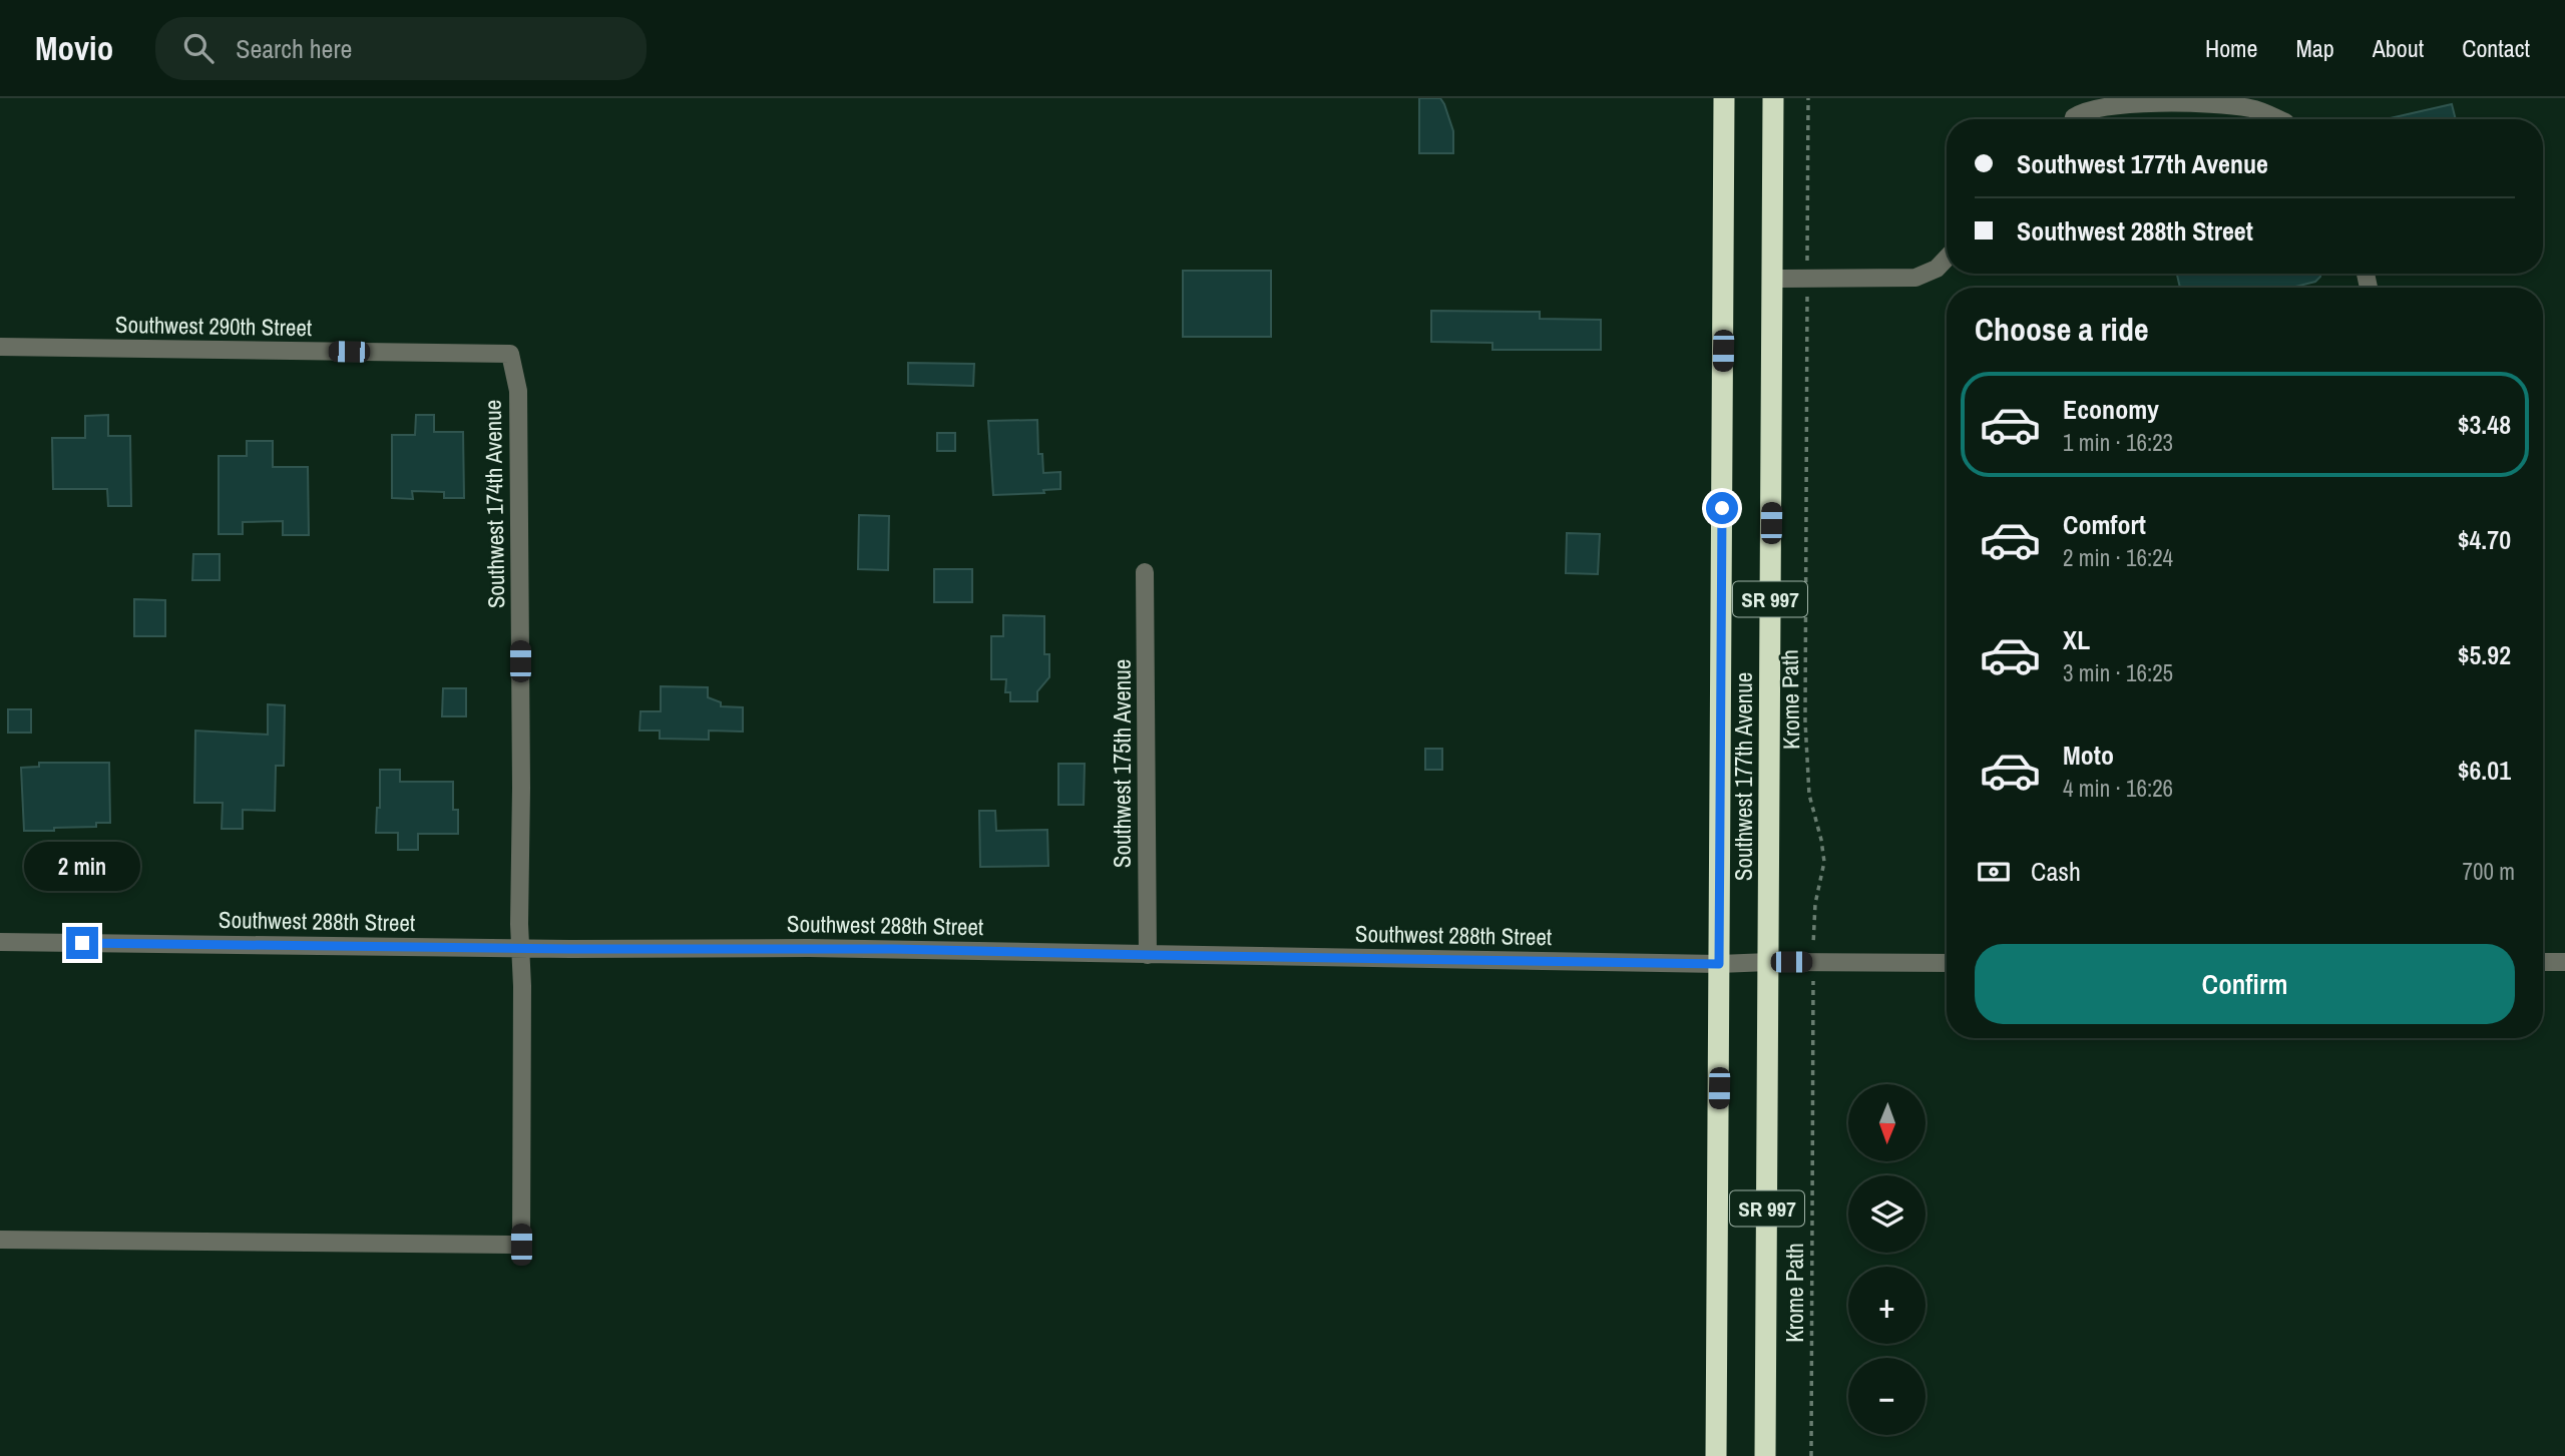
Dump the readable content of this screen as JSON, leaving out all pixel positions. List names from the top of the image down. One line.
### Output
{"streets":{"highway":["SR 997","Southwest 177th Avenue"],"street":["Southwest 290th Street","Southwest 174th Avenue","Southwest 175th Avenue","Southwest 288th Street"],"path":["Krome Path"]},"crossings":[["Southwest 290th Street","Southwest 174th Avenue"],["Southwest 174th Avenue","Southwest 288th Street"],["Southwest 175th Avenue","Southwest 288th Street"],["Southwest 177th Avenue","Southwest 288th Street"]],"north":"bottom","page":{"header":"Movio","search":"Search here","nav":["Home","Map","About","Contact"],"banner":["Southwest 177th Avenue","Southwest 288th Street"],"heading":"Choose a ride","list":[{"name":"Economy","note":"1 min · 16:23","value":"$3.48"},{"name":"Comfort","note":"2 min · 16:24","value":"$4.70"},{"name":"XL","note":"3 min · 16:25","value":"$5.92"},{"name":"Moto","note":"4 min · 16:26","value":"$6.01"}],"pay":["Cash","700 m"],"bubble":"2 min","buttons":"Confirm","map_buttons":["+","−"]}}
